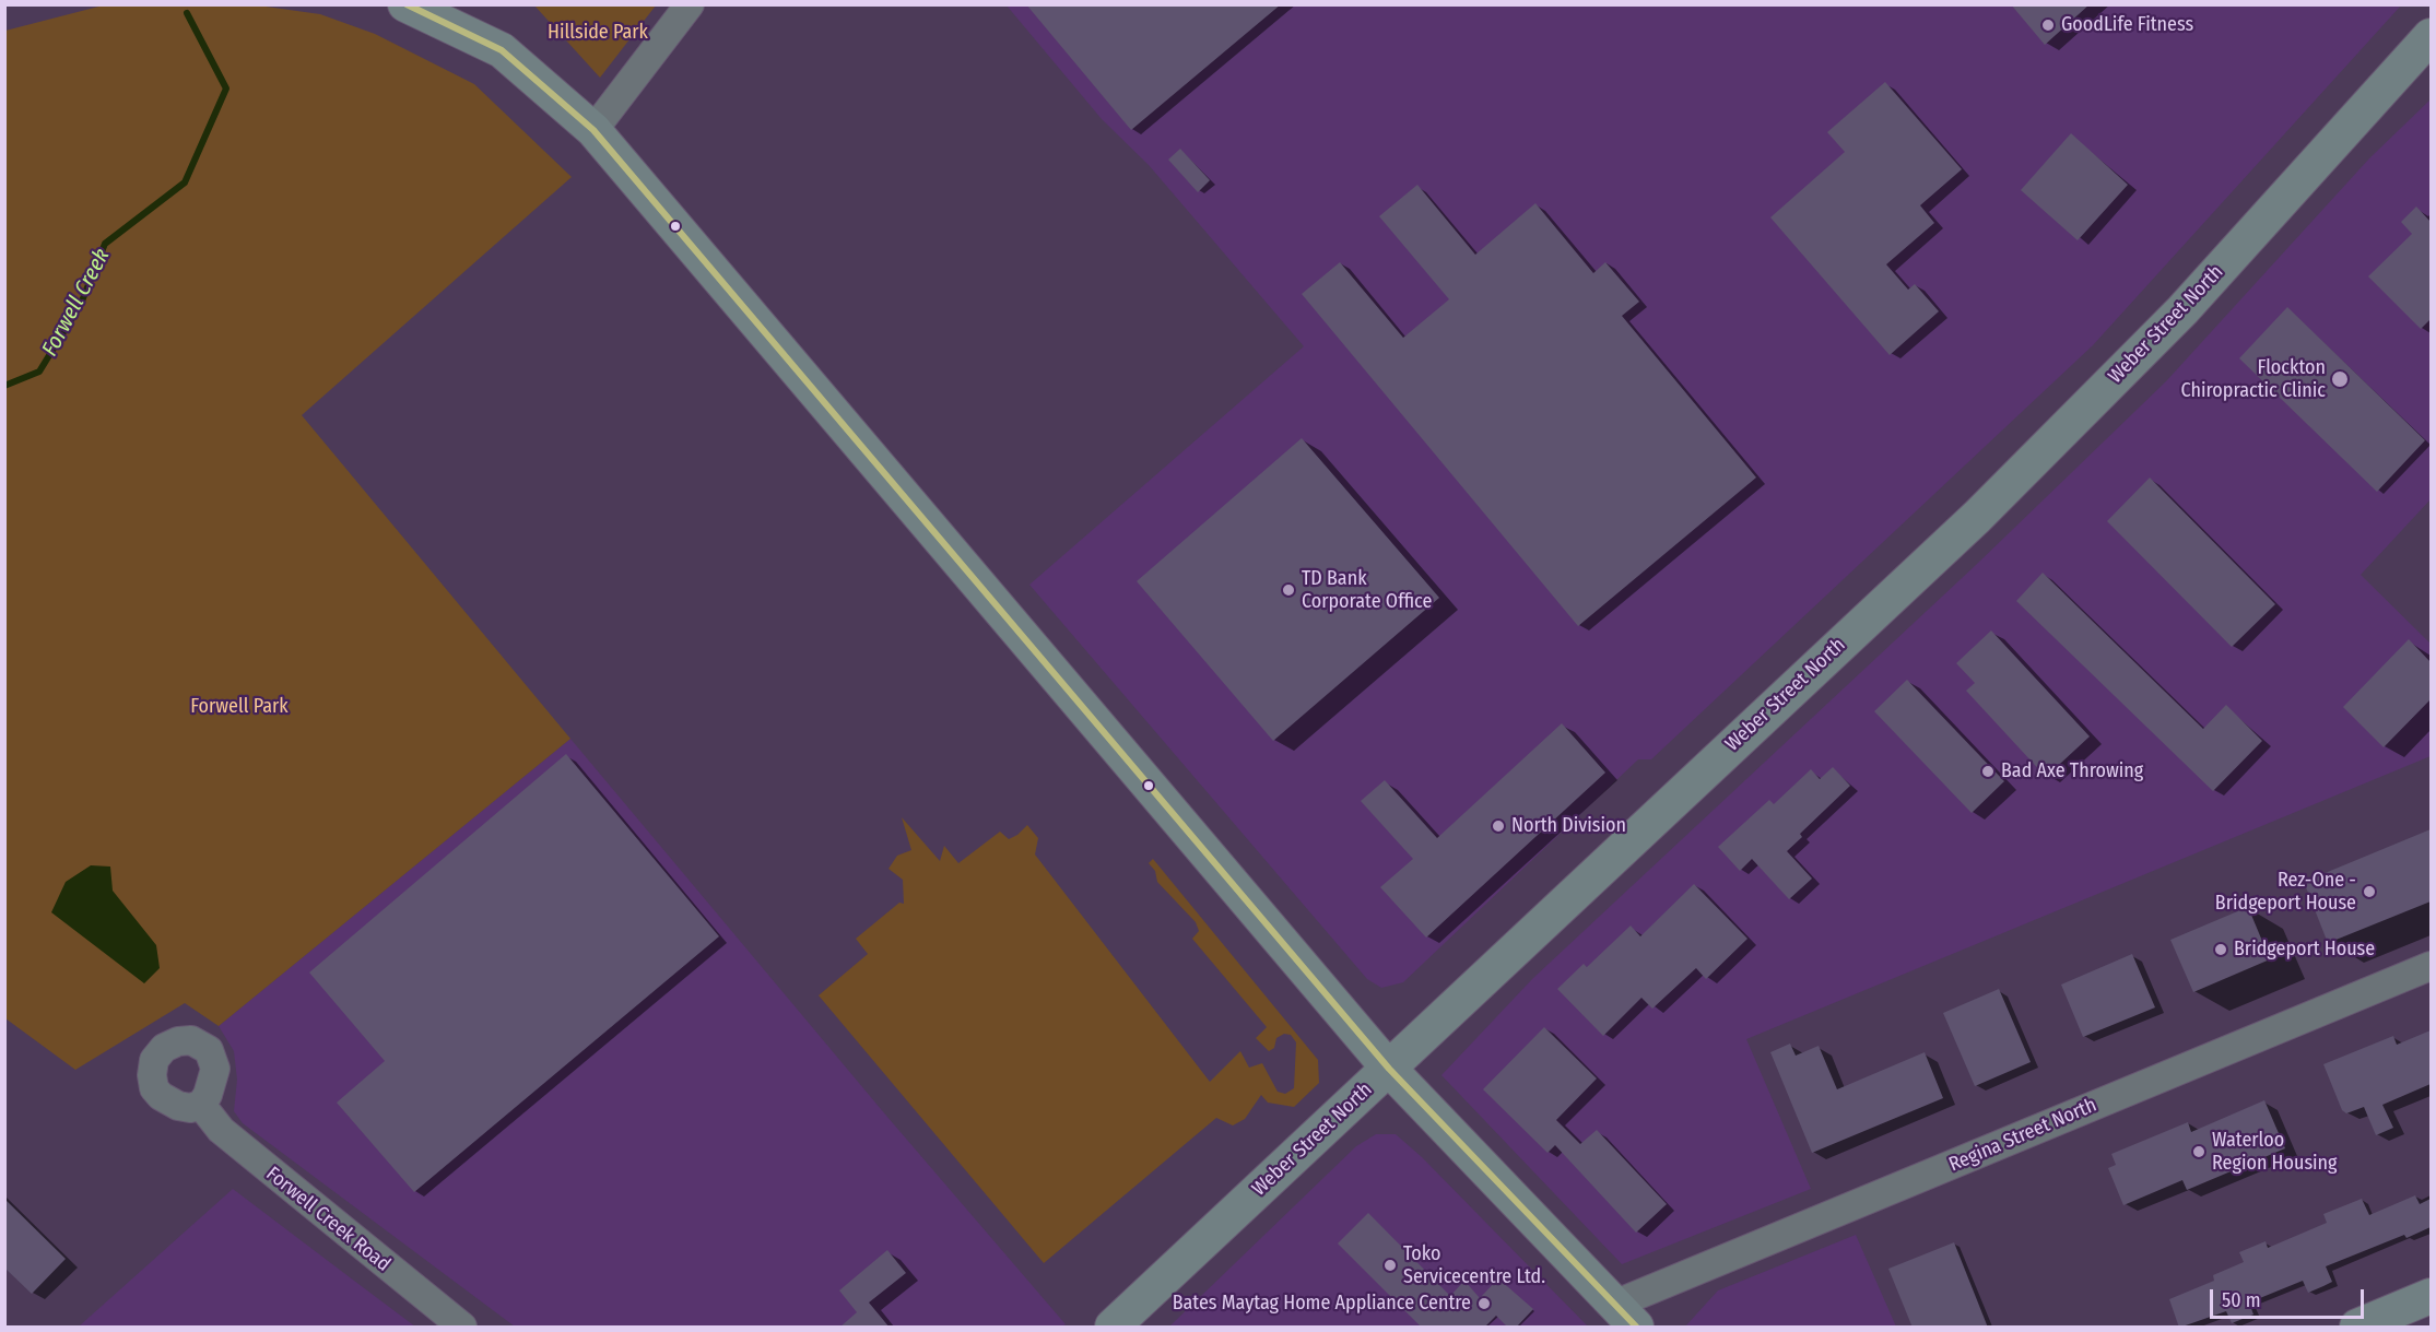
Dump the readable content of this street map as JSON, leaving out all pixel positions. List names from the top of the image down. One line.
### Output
{"streets":{"main road":["Weber Street North"],"street":["Regina Street North","Forwell Creek Road"]},"water":["Forwell Creek"],"parks":["Hillside Park","Forwell Park"],"places":["GoodLife Fitness","Flockton Chiropractic Clinic","TD Bank Corporate Office","Bad Axe Throwing","North Division","Rez-One - Bridgeport House","Bridgeport House","Waterloo Region Housing","Toko Servicecentre Ltd.","Bates Maytag Home Appliance Centre"],"scale_bar":"50 m"}
